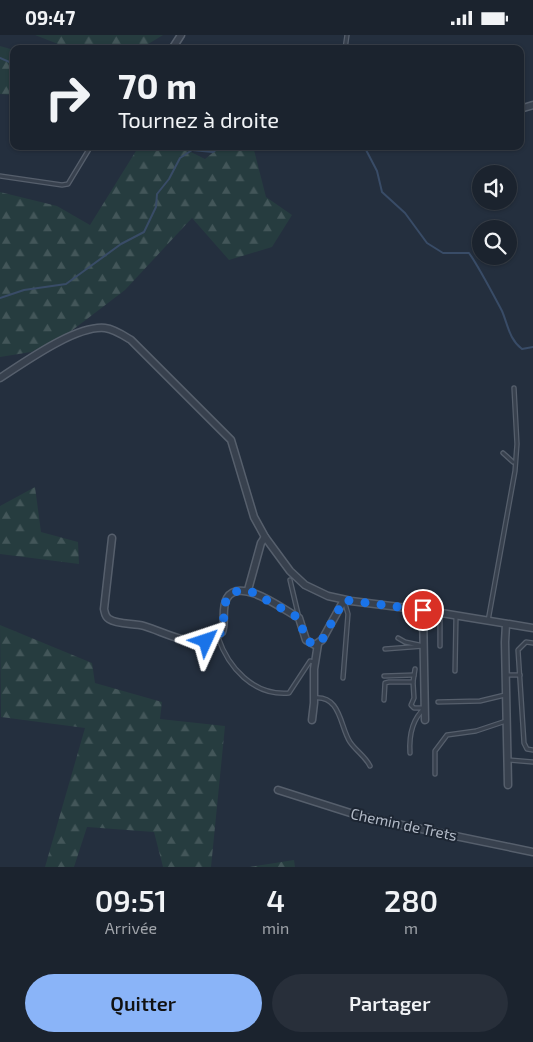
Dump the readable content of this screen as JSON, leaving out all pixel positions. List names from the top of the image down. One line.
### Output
{"streets":{"street":["Chemin de Trets"]},"page":{"status":"09:47","turn":["70 m","Tournez à droite"],"eta":["09:51","Arrivée","4","min","280","m"],"buttons":["Quitter","Partager"]}}
